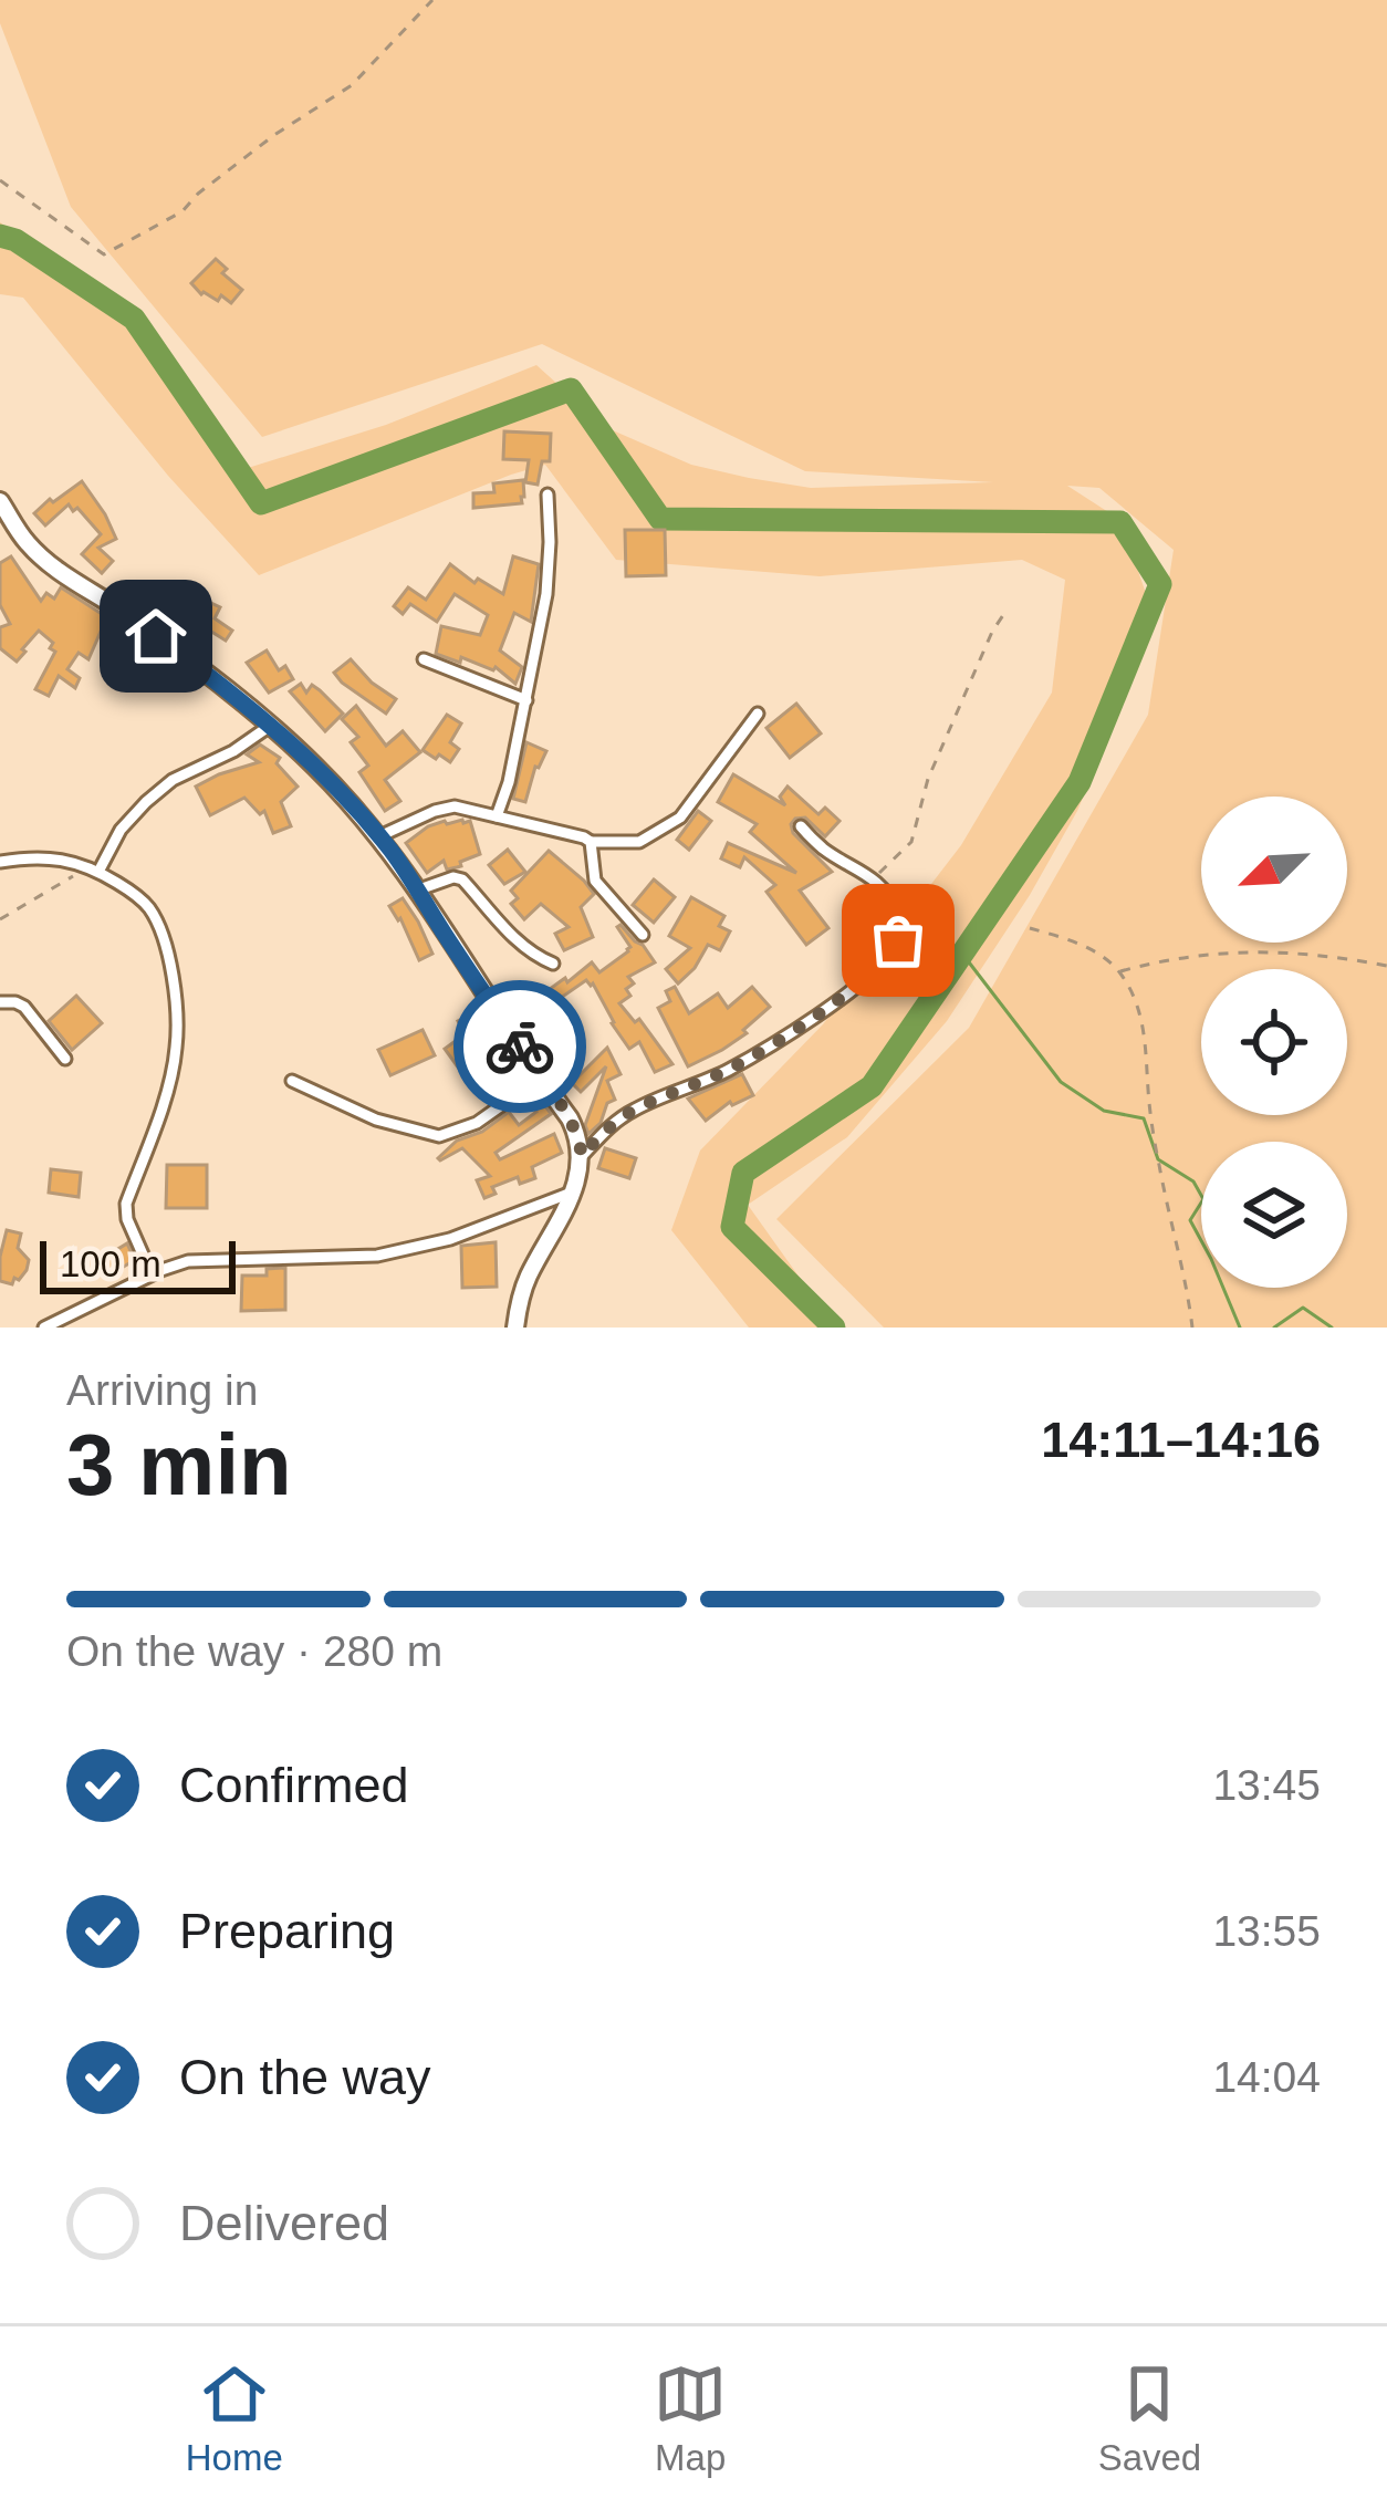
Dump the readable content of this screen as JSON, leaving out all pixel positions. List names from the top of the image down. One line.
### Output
{"scale_bar":"100 m","north":"bottom left","page":{"scale":"100 m","heading":["3 min","Arriving in","14:11–14:16"],"bar":"On the way · 280 m","list":[["Confirmed","13:45"],["Preparing","13:55"],["On the way","14:04"],"Delivered"],"tabs":["Home","Map","Saved"]}}
